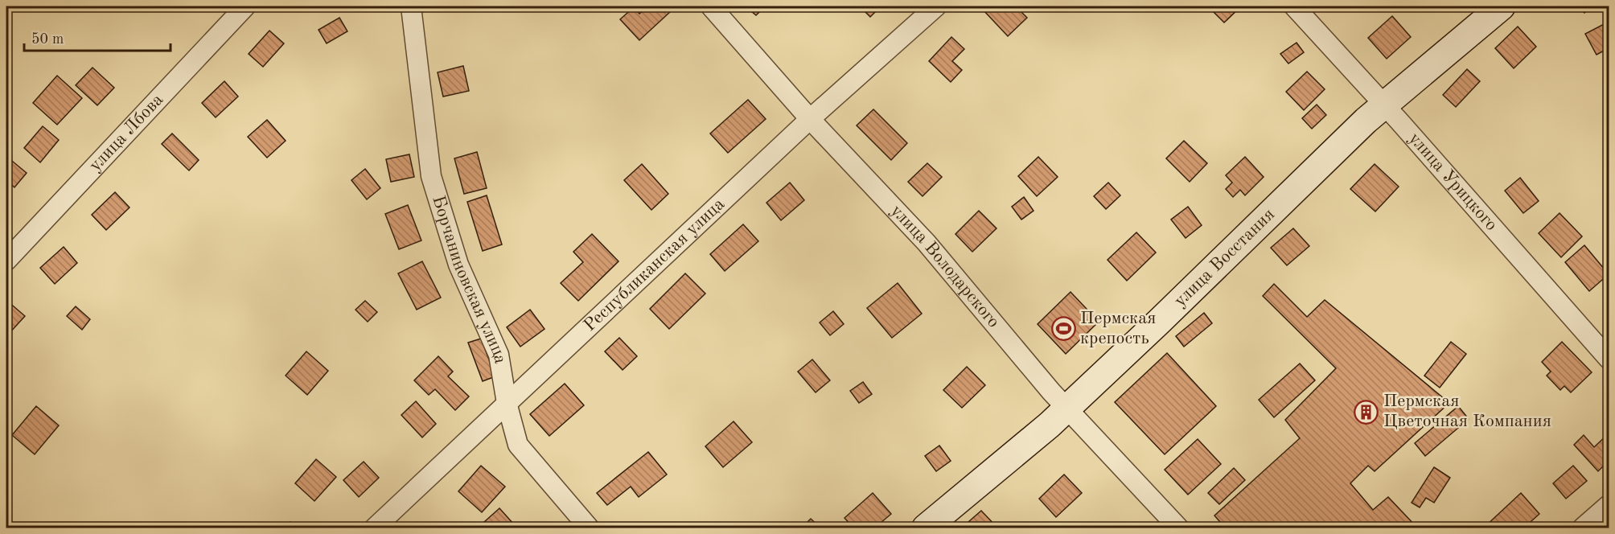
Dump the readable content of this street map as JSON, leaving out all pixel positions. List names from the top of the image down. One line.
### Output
{"streets":{"street":["улица Лбова","улица Урицкого","улица Восстания","Республиканская улица","улица Володарского","Борчаниновская улица"]},"crossings":[["улица Урицкого","улица Восстания"],["улица Восстания","улица Володарского"],["Республиканская улица","улица Володарского"],["Республиканская улица","Борчаниновская улица"]],"places":{"sports":["Пермская крепость"],"building":["Пермская Цветочная Компания"]},"scale_bar":"50 m"}
